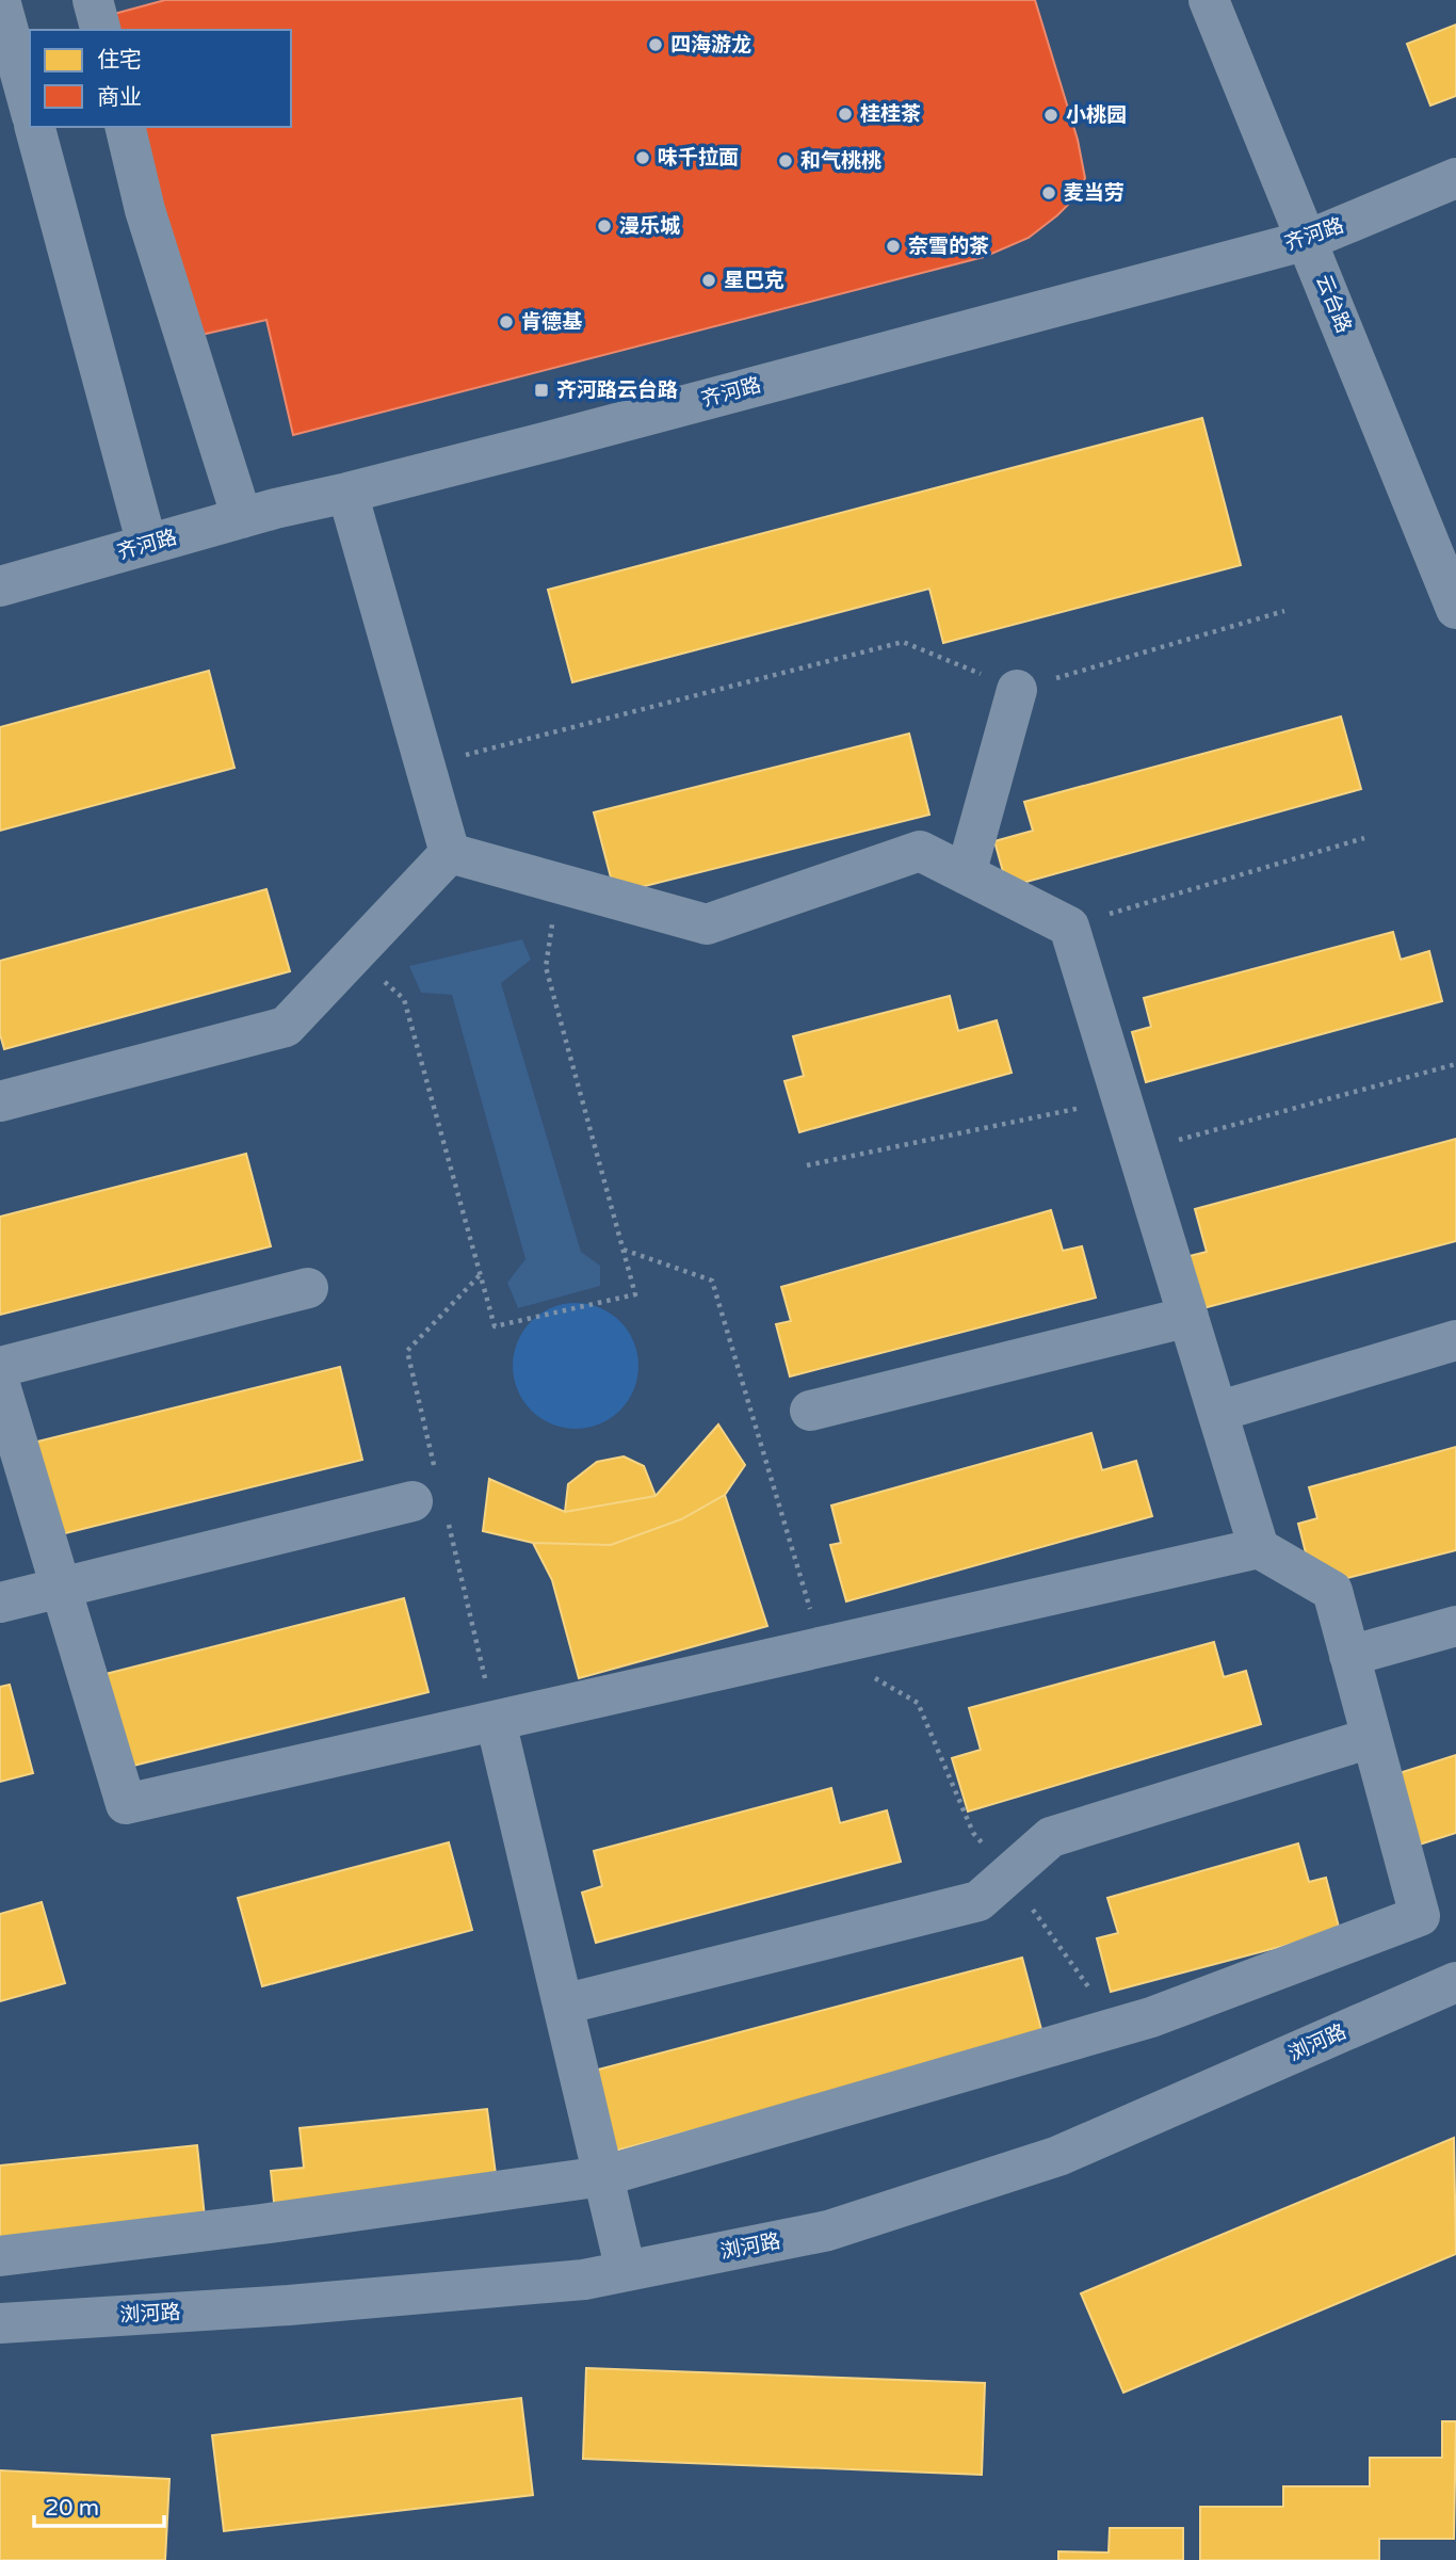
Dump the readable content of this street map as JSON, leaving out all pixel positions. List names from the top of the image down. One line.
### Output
{"streets":{"street":["齐河路","云台路","浏河路"]},"crossings":[["齐河路","云台路"]],"places":{"other":["四海游龙","桂桂茶","小桃园","味千拉面","和气桃桃","麦当劳","漫乐城","奈雪的茶","星巴克","肯德基"],"transit":["齐河路云台路"]},"legend":["住宅","商业"],"scale_bar":"20 m"}
